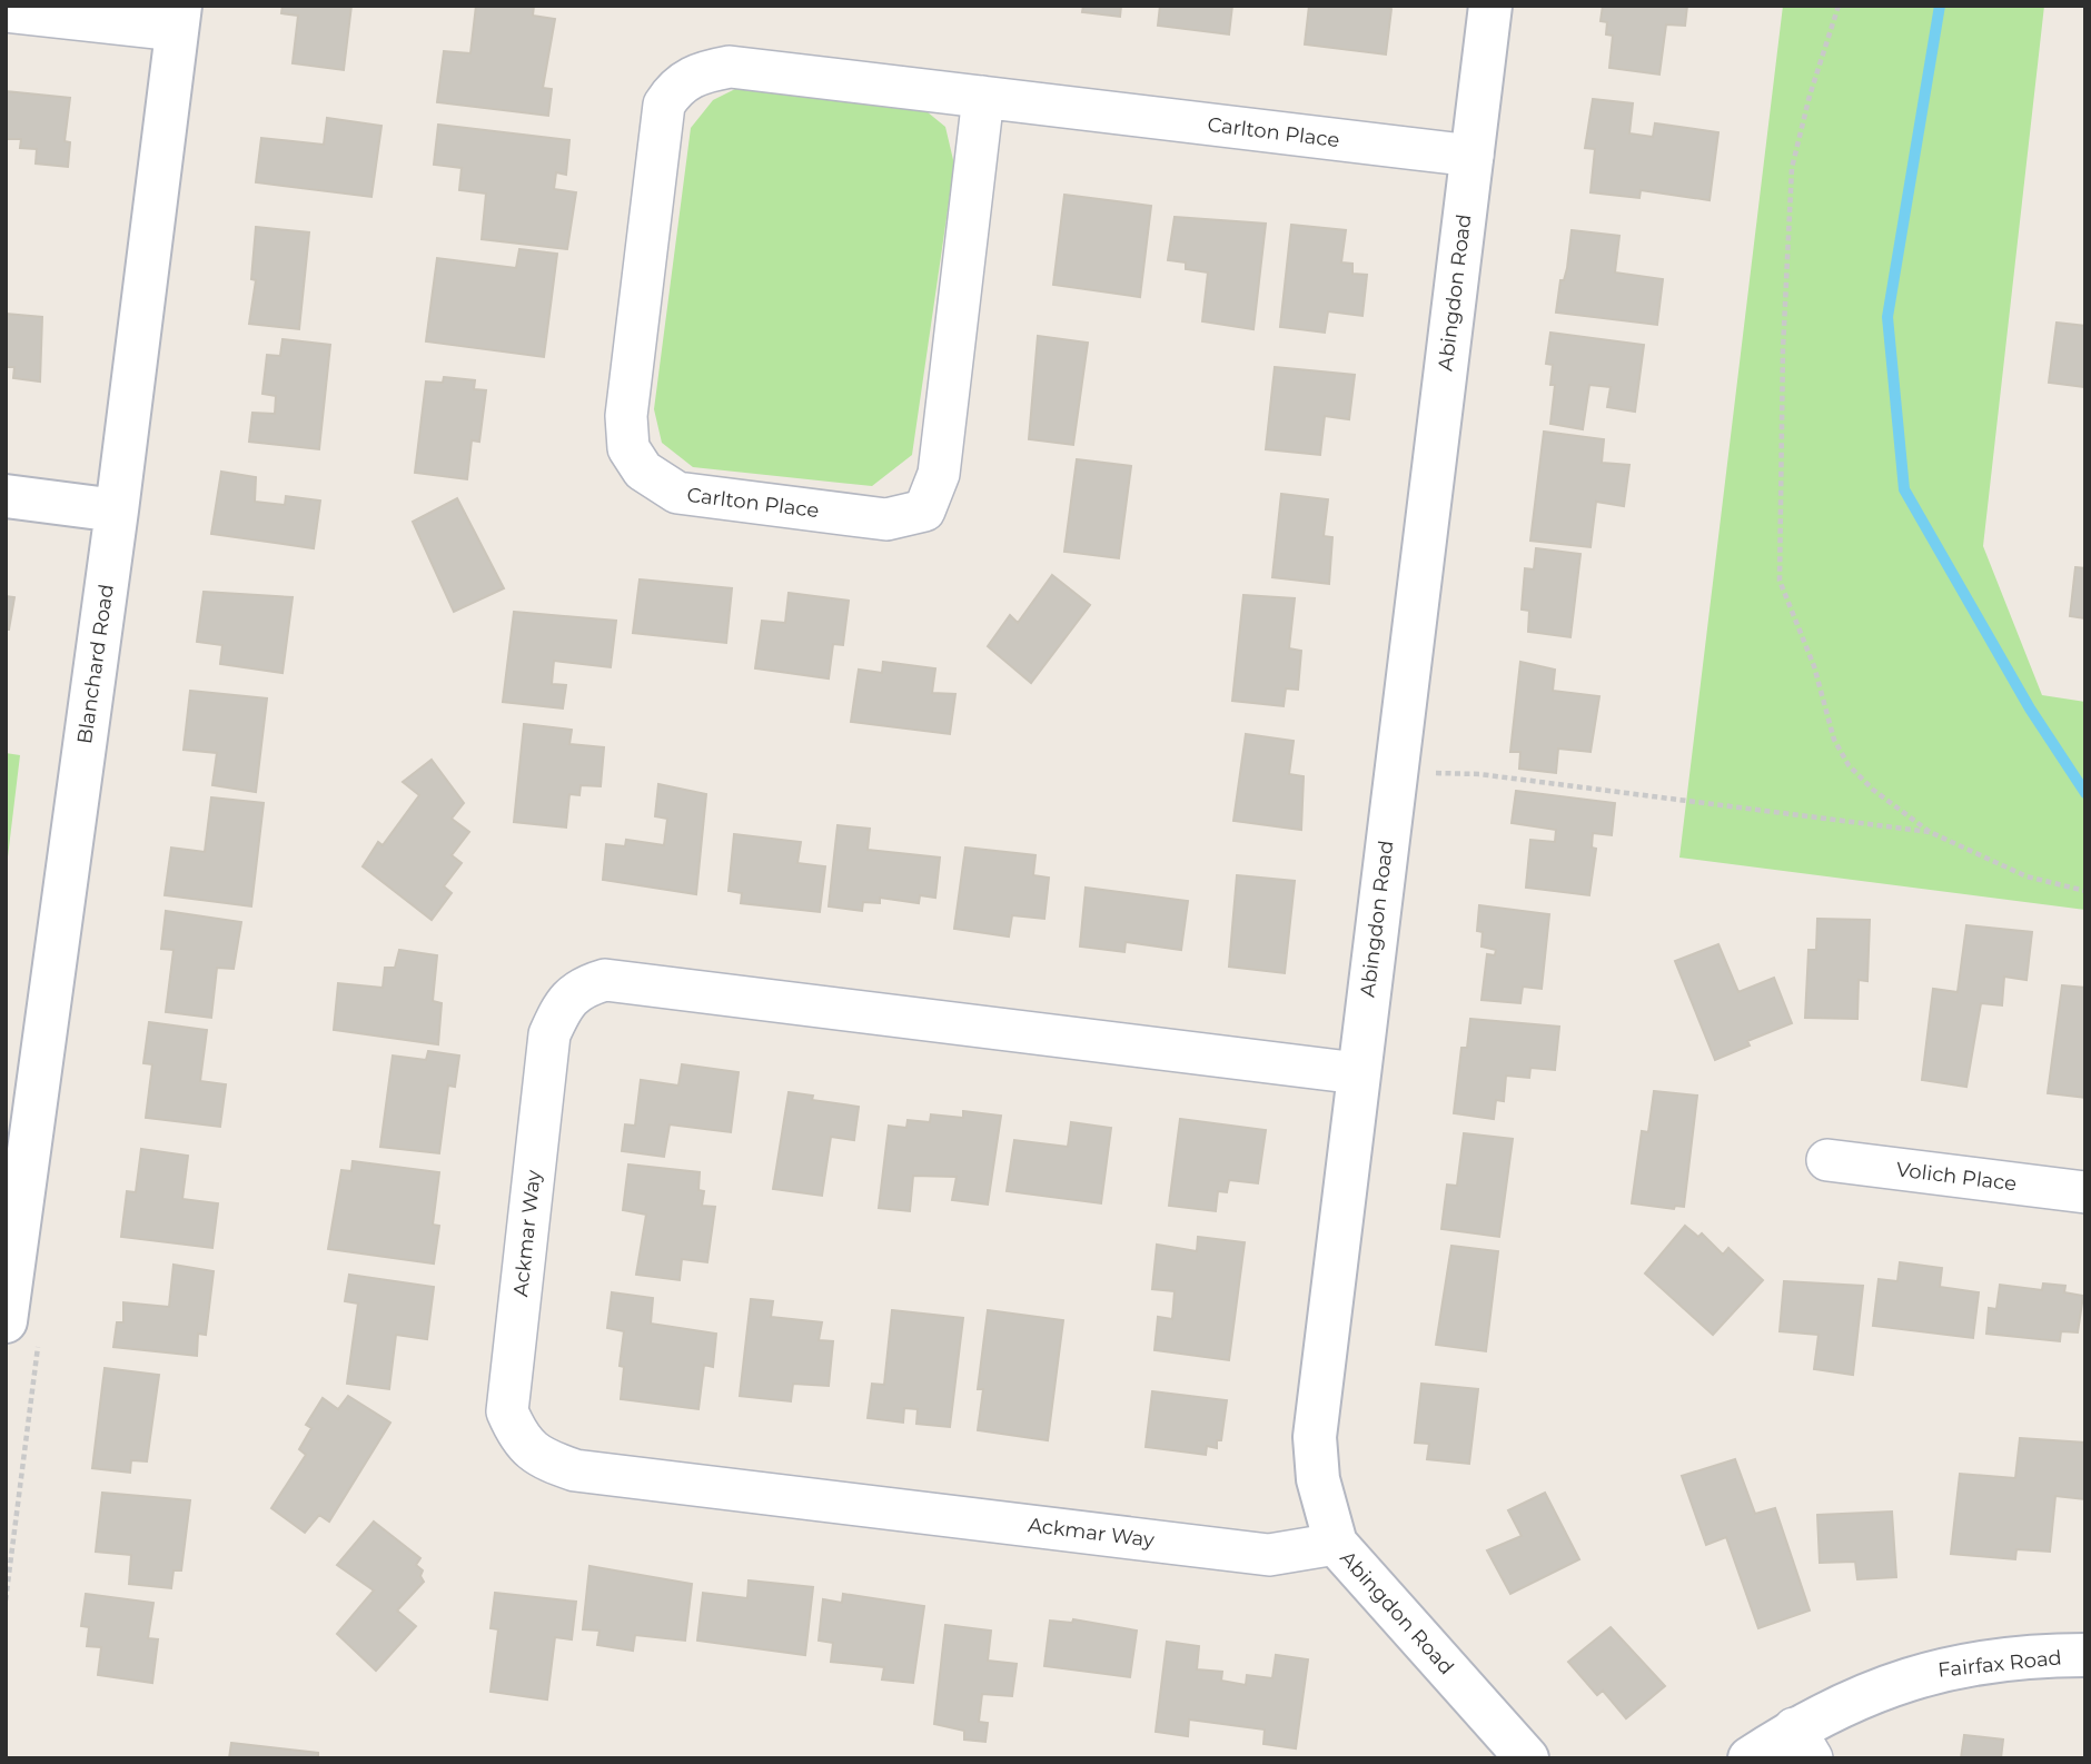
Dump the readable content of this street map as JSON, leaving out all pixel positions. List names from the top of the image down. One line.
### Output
{"streets":{"street":["Carlton Place","Abingdon Road","Blanchard Road","Volich Place","Ackmar Way","Fairfax Road"]},"crossings":[["Carlton Place","Abingdon Road"],["Abingdon Road","Ackmar Way"]]}
